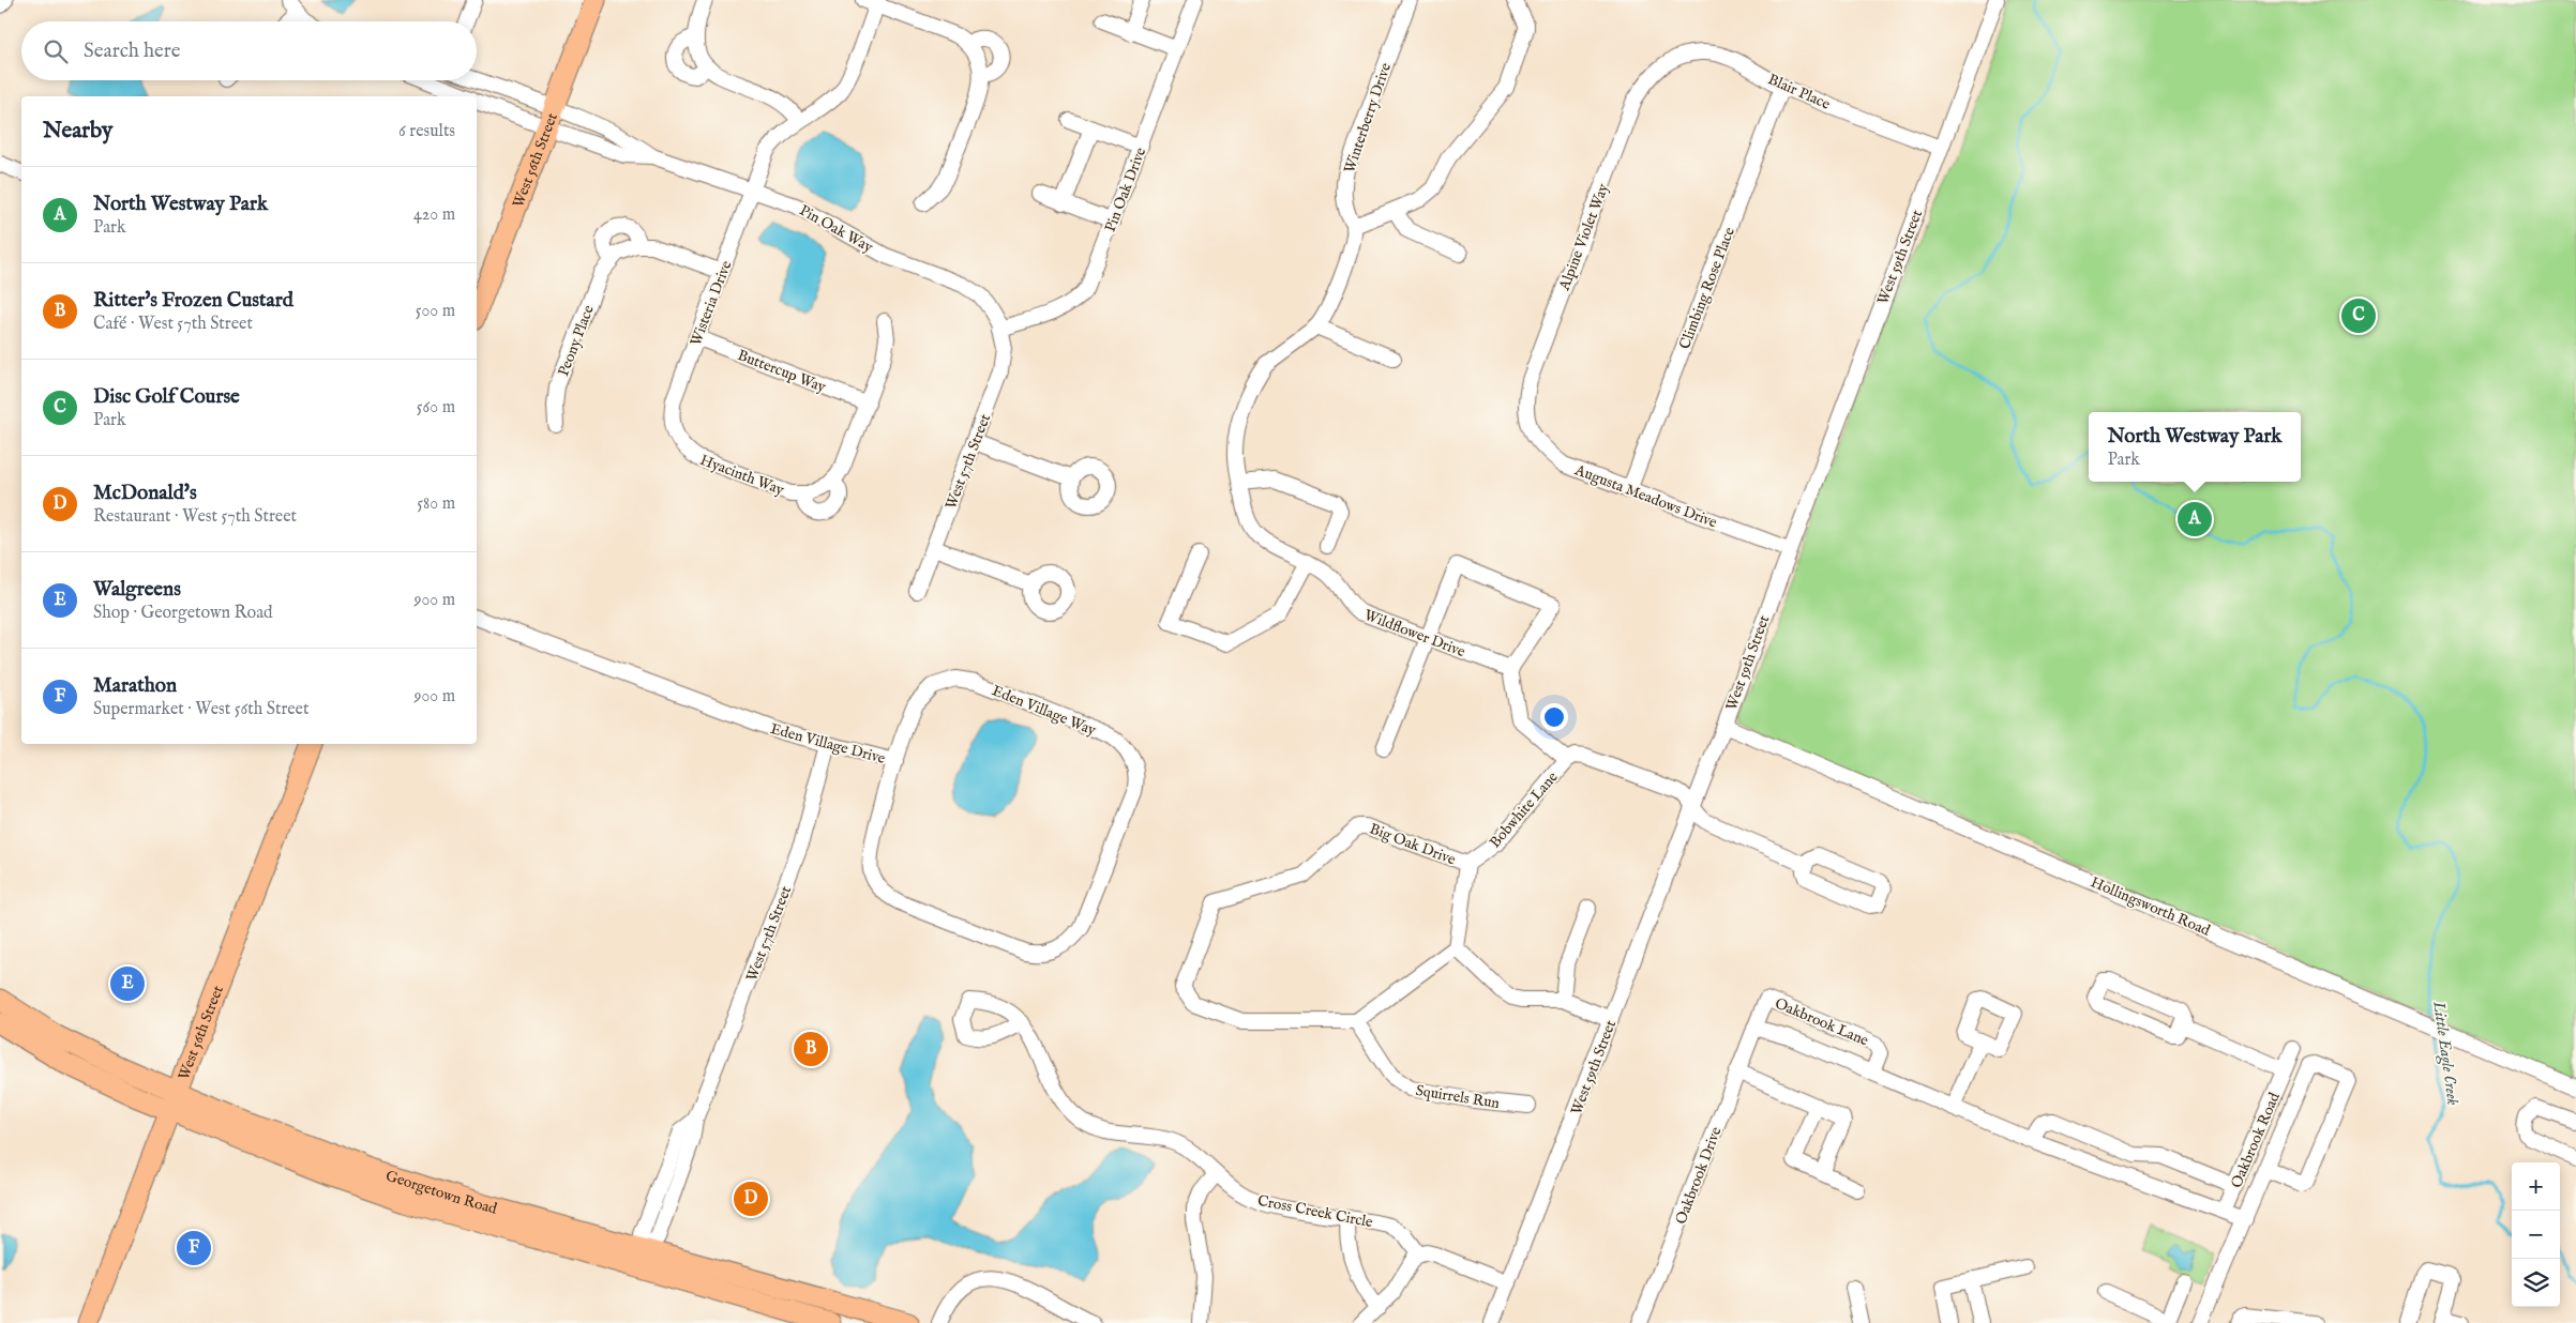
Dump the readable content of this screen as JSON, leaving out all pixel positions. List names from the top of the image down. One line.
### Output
{"streets":{"main road":["West 56th Street","Georgetown Road"],"street":["Blair Place","Winterberry Drive","Pin Oak Drive","Pin Oak Way","Alpine Violet Way","West 59th Street","Climbing Rose Place","Wisteria Drive","Peony Place","Buttercup Way","West 57th Street","Hyacinth Way","Augusta Meadows Drive","Wildflower Drive","Eden Village Way","Eden Village Drive","Bobwhite Lane","Big Oak Drive","Hollingsworth Road","Oakbrook Lane","Squirrels Run","Oakbrook Road","Oakbrook Drive","Cross Creek Circle"]},"crossings":[["Blair Place","Alpine Violet Way"],["Blair Place","West 59th Street"],["Blair Place","Climbing Rose Place"],["Winterberry Drive","Wildflower Drive"],["West 56th Street","Pin Oak Way"],["West 56th Street","Georgetown Road"],["Pin Oak Drive","Pin Oak Way"],["Pin Oak Drive","West 57th Street"],["Pin Oak Way","Wisteria Drive"],["Pin Oak Way","West 57th Street"],["Alpine Violet Way","Augusta Meadows Drive"],["West 59th Street","Augusta Meadows Drive"],["West 59th Street","Hollingsworth Road"],["Climbing Rose Place","Augusta Meadows Drive"],["Wisteria Drive","Buttercup Way"],["Wisteria Drive","Hyacinth Way"],["West 57th Street","Eden Village Drive"],["West 57th Street","Georgetown Road"],["Eden Village Way","Eden Village Drive"],["Bobwhite Lane","Big Oak Drive"],["Big Oak Drive","Squirrels Run"],["Oakbrook Lane","Oakbrook Road"],["Oakbrook Lane","Oakbrook Drive"]],"water":["Little Eagle Creek"],"page":{"search":"Search here","heading":["Nearby","6 results"],"list":[{"mark":"A","name":"North Westway Park","note":"Park","value":"420 m"},{"mark":"B","name":"Ritter's Frozen Custard","note":"Café · West 57th Street","value":"500 m"},{"mark":"C","name":"Disc Golf Course","note":"Park","value":"560 m"},{"mark":"D","name":"McDonald's","note":"Restaurant · West 57th Street","value":"580 m"},{"mark":"E","name":"Walgreens","note":"Shop · Georgetown Road","value":"900 m"},{"mark":"F","name":"Marathon","note":"Supermarket · West 56th Street","value":"900 m"}],"pins":["C","A","E","B","D","F"],"popup":["North Westway Park","Park"],"map_buttons":["+","−"]}}
